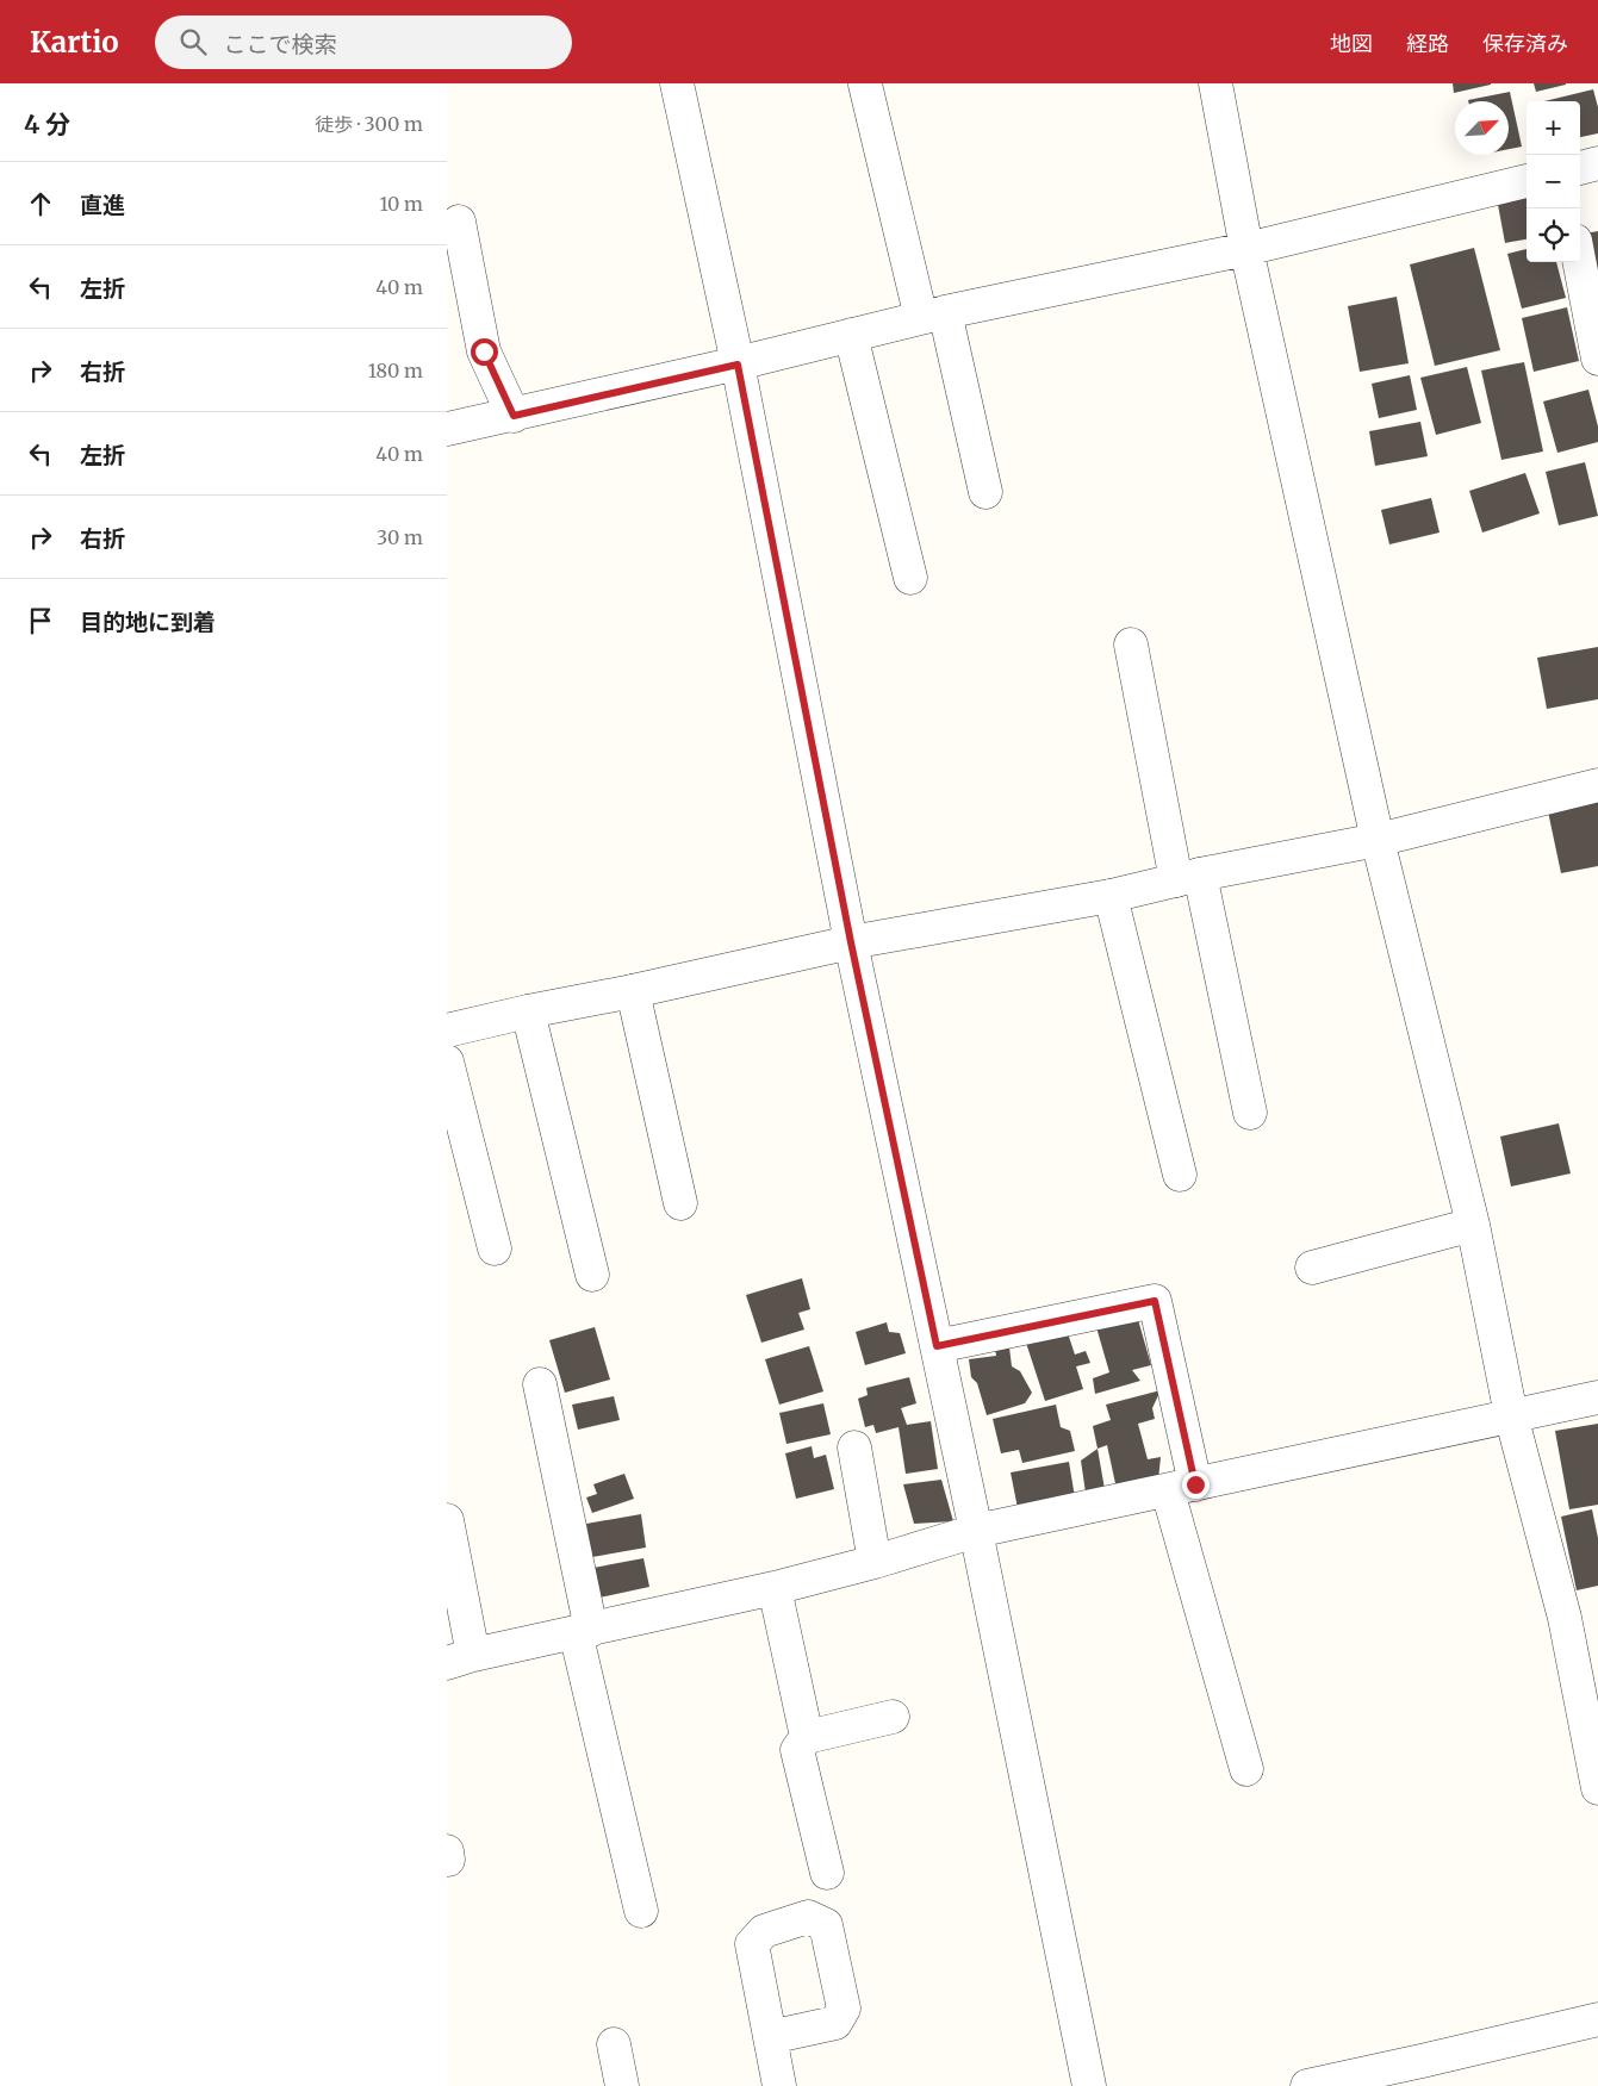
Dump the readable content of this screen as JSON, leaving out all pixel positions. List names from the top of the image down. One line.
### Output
{"north":"top right","page":{"header":"Kartio","search":"ここで検索","nav":["地図","経路","保存済み"],"heading":["4 分","徒歩 · 300 m"],"map_buttons":["+","−"],"list":[["直進","10 m"],["左折","40 m"],["右折","180 m"],["左折","40 m"],["右折","30 m"],"目的地に到着"]}}
